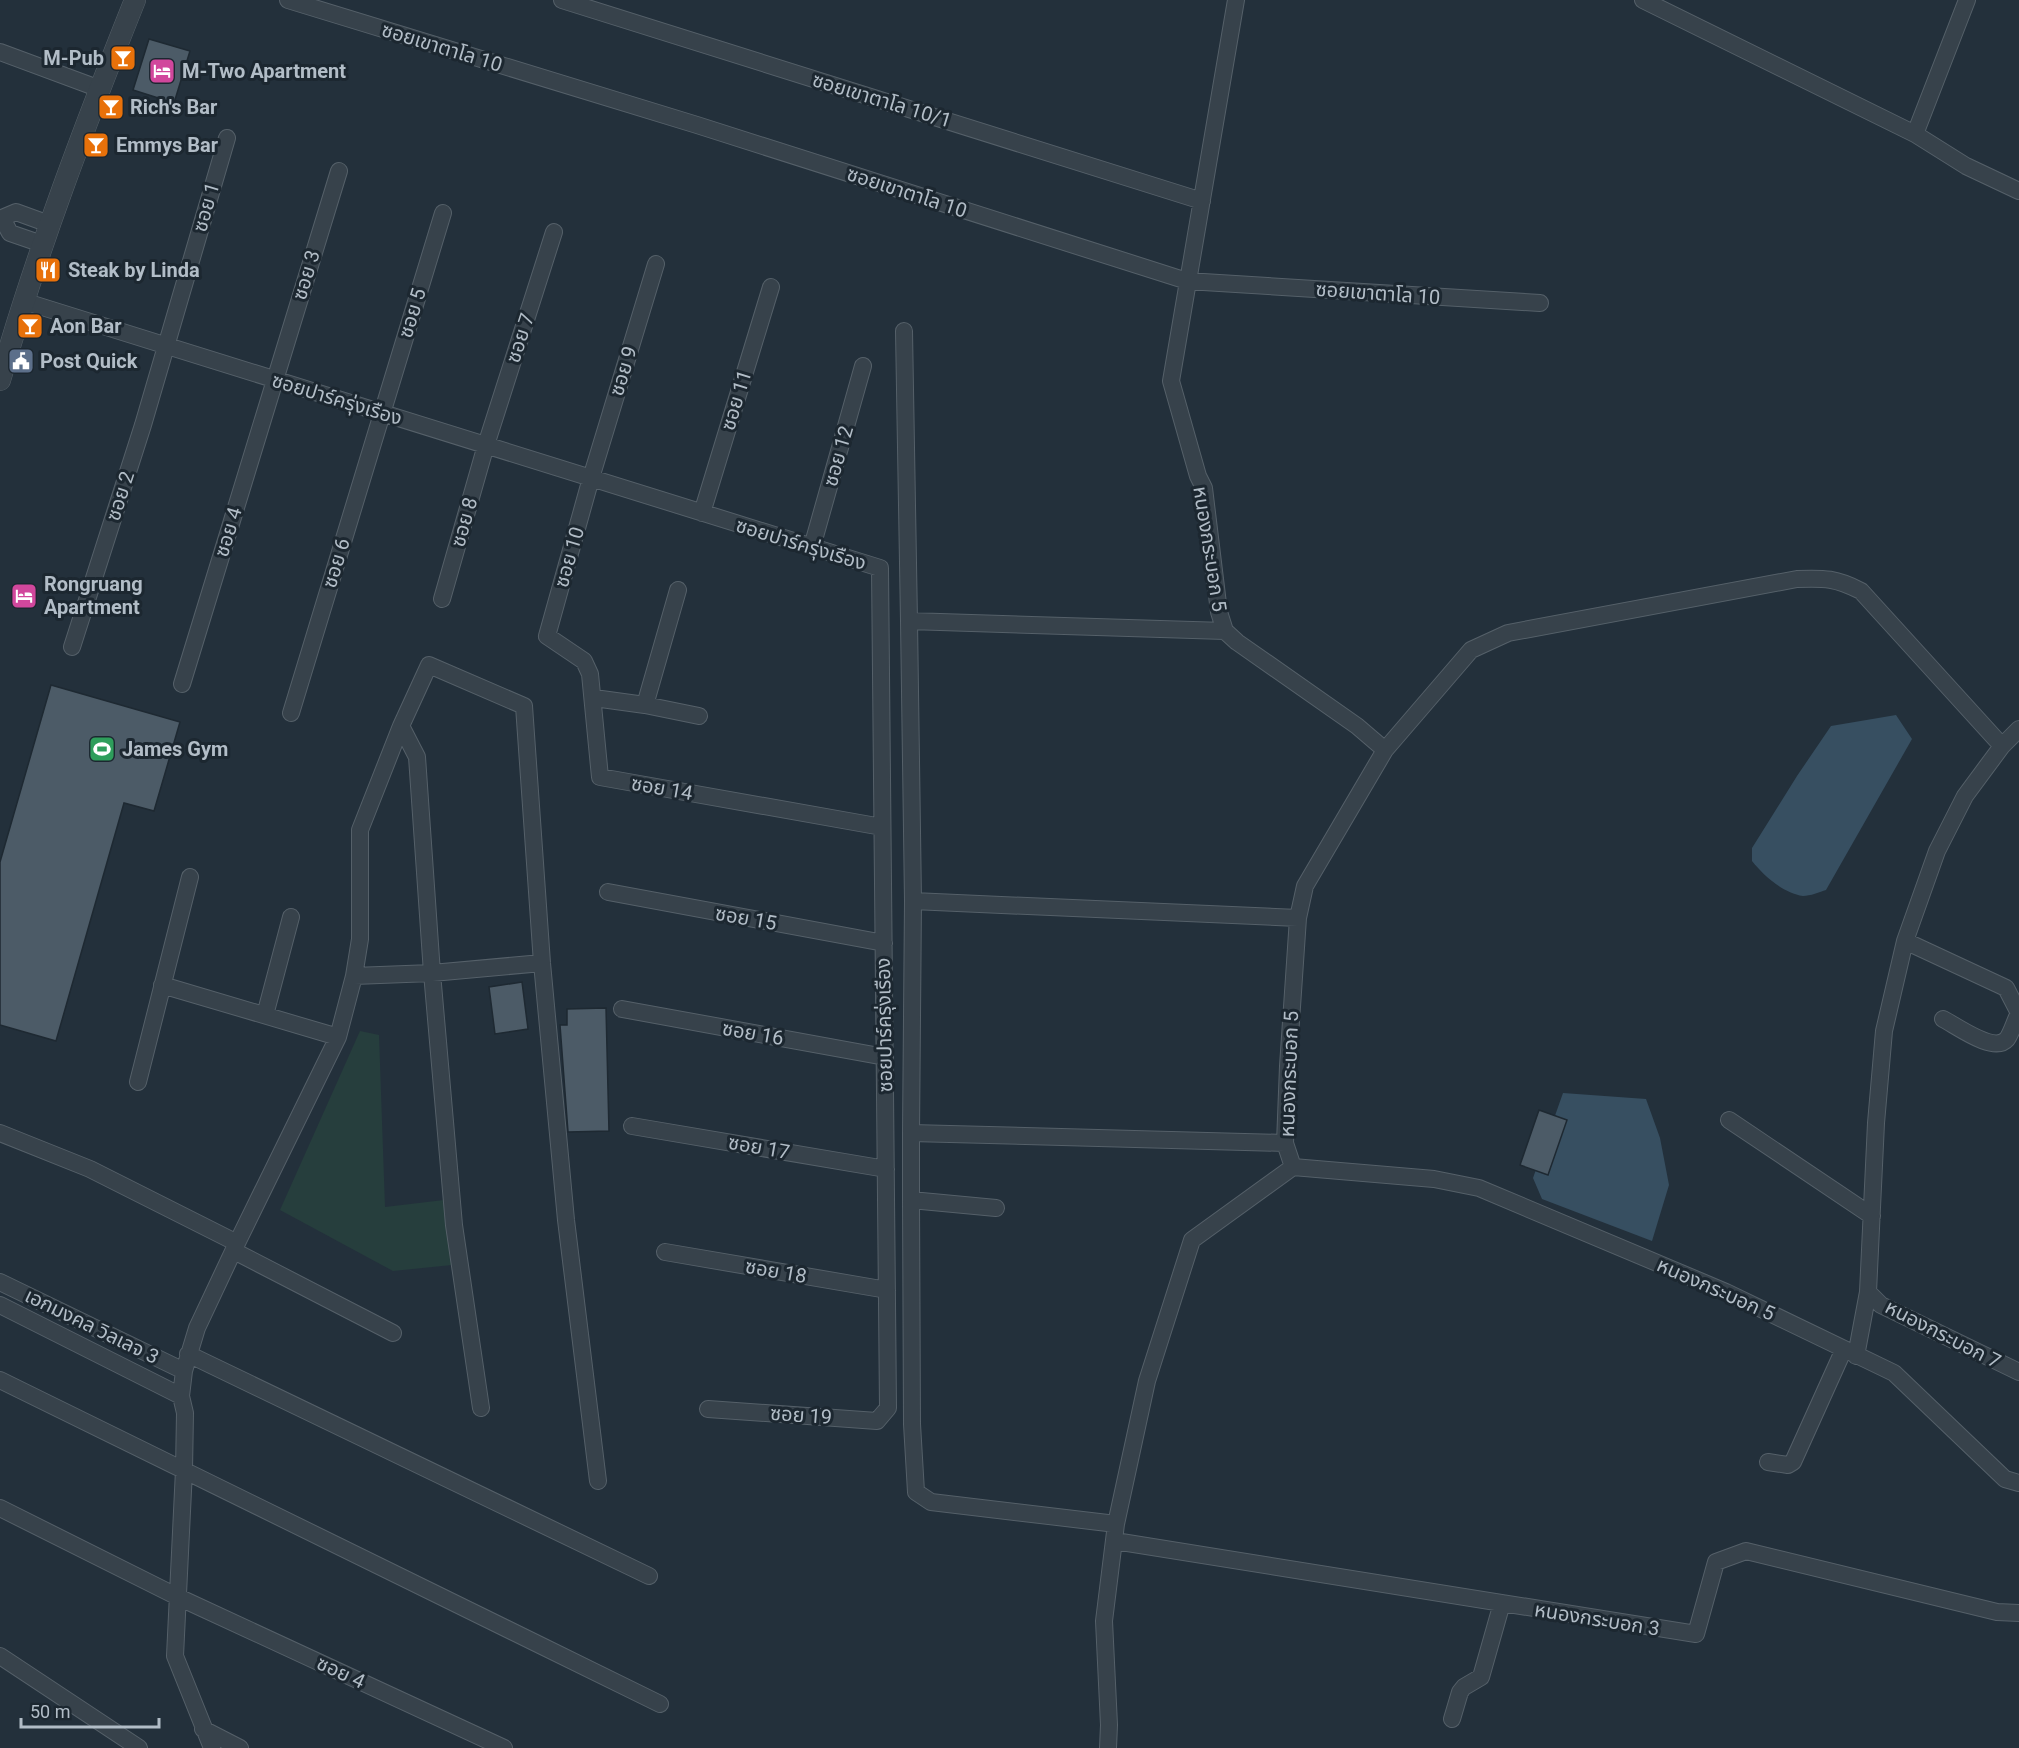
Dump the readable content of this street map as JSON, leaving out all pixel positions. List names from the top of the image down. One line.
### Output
{"streets":{"street":["ซอยเขาตาโล 10","ซอยเขาตาโล 10/1","ซอย 1","ซอย 3","ซอย 5","ซอย 7","ซอย 9","ซอยปาร์ครุ่งเรือง","ซอย 11","ซอย 12","ซอย 2","ซอย 8","ซอย 4","หนองกระบอก 5","ซอย 10","ซอย 6","ซอย 14","ซอย 15","ซอย 16","ซอย 17","ซอย 18","เอกมงคล วิลเลจ 3","หนองกระบอก 7","ซอย 19","หนองกระบอก 3"]},"crossings":[["ซอยเขาตาโล 10","หนองกระบอก 5"],["ซอยเขาตาโล 10/1","หนองกระบอก 5"],["ซอย 1","ซอยปาร์ครุ่งเรือง"],["ซอย 1","ซอย 2"],["ซอย 3","ซอยปาร์ครุ่งเรือง"],["ซอย 3","ซอย 4"],["ซอย 5","ซอยปาร์ครุ่งเรือง"],["ซอย 5","ซอย 6"],["ซอย 7","ซอยปาร์ครุ่งเรือง"],["ซอย 7","ซอย 8"],["ซอย 9","ซอยปาร์ครุ่งเรือง"],["ซอย 9","ซอย 10"],["ซอยปาร์ครุ่งเรือง","ซอย 11"],["ซอยปาร์ครุ่งเรือง","ซอย 12"],["ซอยปาร์ครุ่งเรือง","ซอย 2"],["ซอยปาร์ครุ่งเรือง","ซอย 8"],["ซอยปาร์ครุ่งเรือง","ซอย 4"],["ซอยปาร์ครุ่งเรือง","ซอย 10"],["ซอยปาร์ครุ่งเรือง","ซอย 6"],["ซอยปาร์ครุ่งเรือง","ซอย 14"],["ซอยปาร์ครุ่งเรือง","ซอย 15"],["ซอยปาร์ครุ่งเรือง","ซอย 16"],["ซอยปาร์ครุ่งเรือง","ซอย 17"],["ซอยปาร์ครุ่งเรือง","ซอย 18"],["ซอยปาร์ครุ่งเรือง","ซอย 19"],["ซอย 10","ซอย 14"]],"places":{"bar":["M-Pub","Rich's Bar","Emmys Bar","Aon Bar"],"hotel":["M-Two Apartment","Rongruang Apartment"],"restaurant":["Steak by Linda"],"public building":["Post Quick"],"sports":["James Gym"]},"scale_bar":"50 m"}
